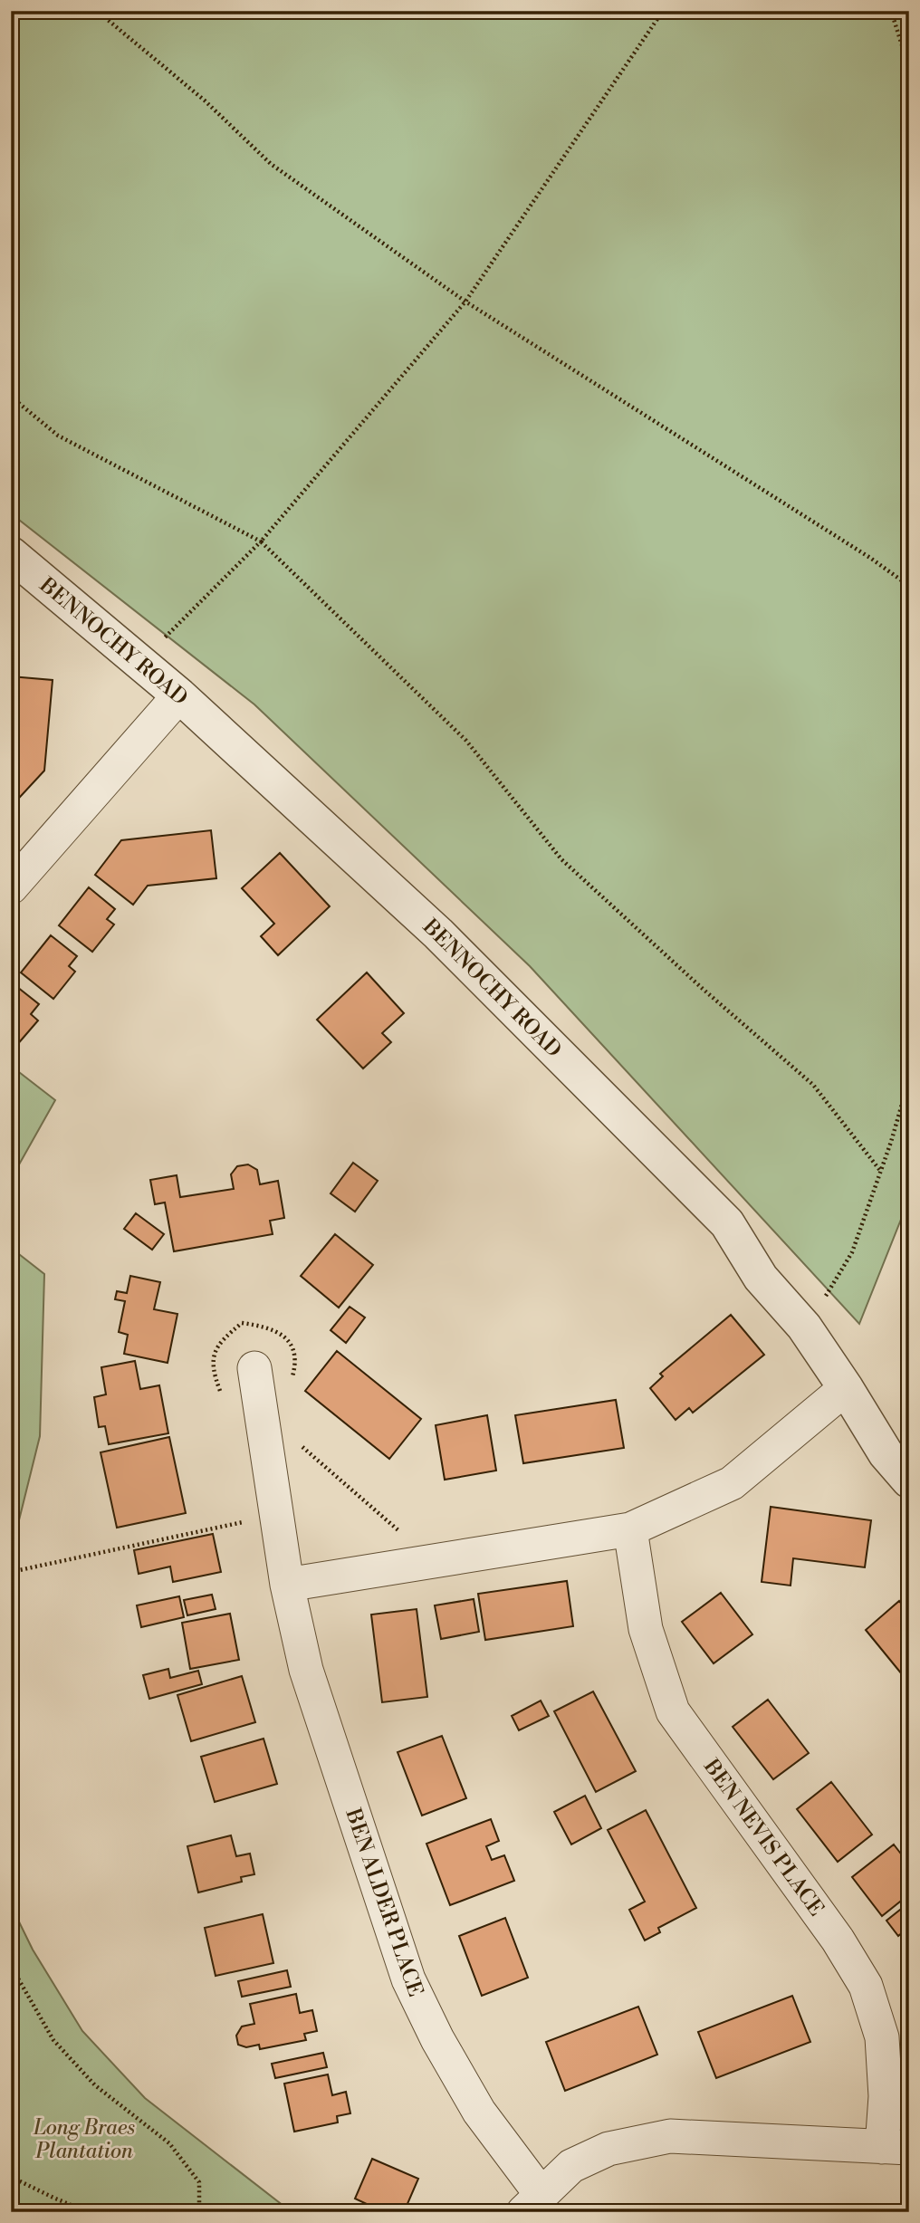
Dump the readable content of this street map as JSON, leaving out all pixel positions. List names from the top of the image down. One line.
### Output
{"streets":{"street":["BENNOCHY ROAD","BEN NEVIS PLACE","BEN ALDER PLACE"]},"parks":["Long Braes Plantation"]}
